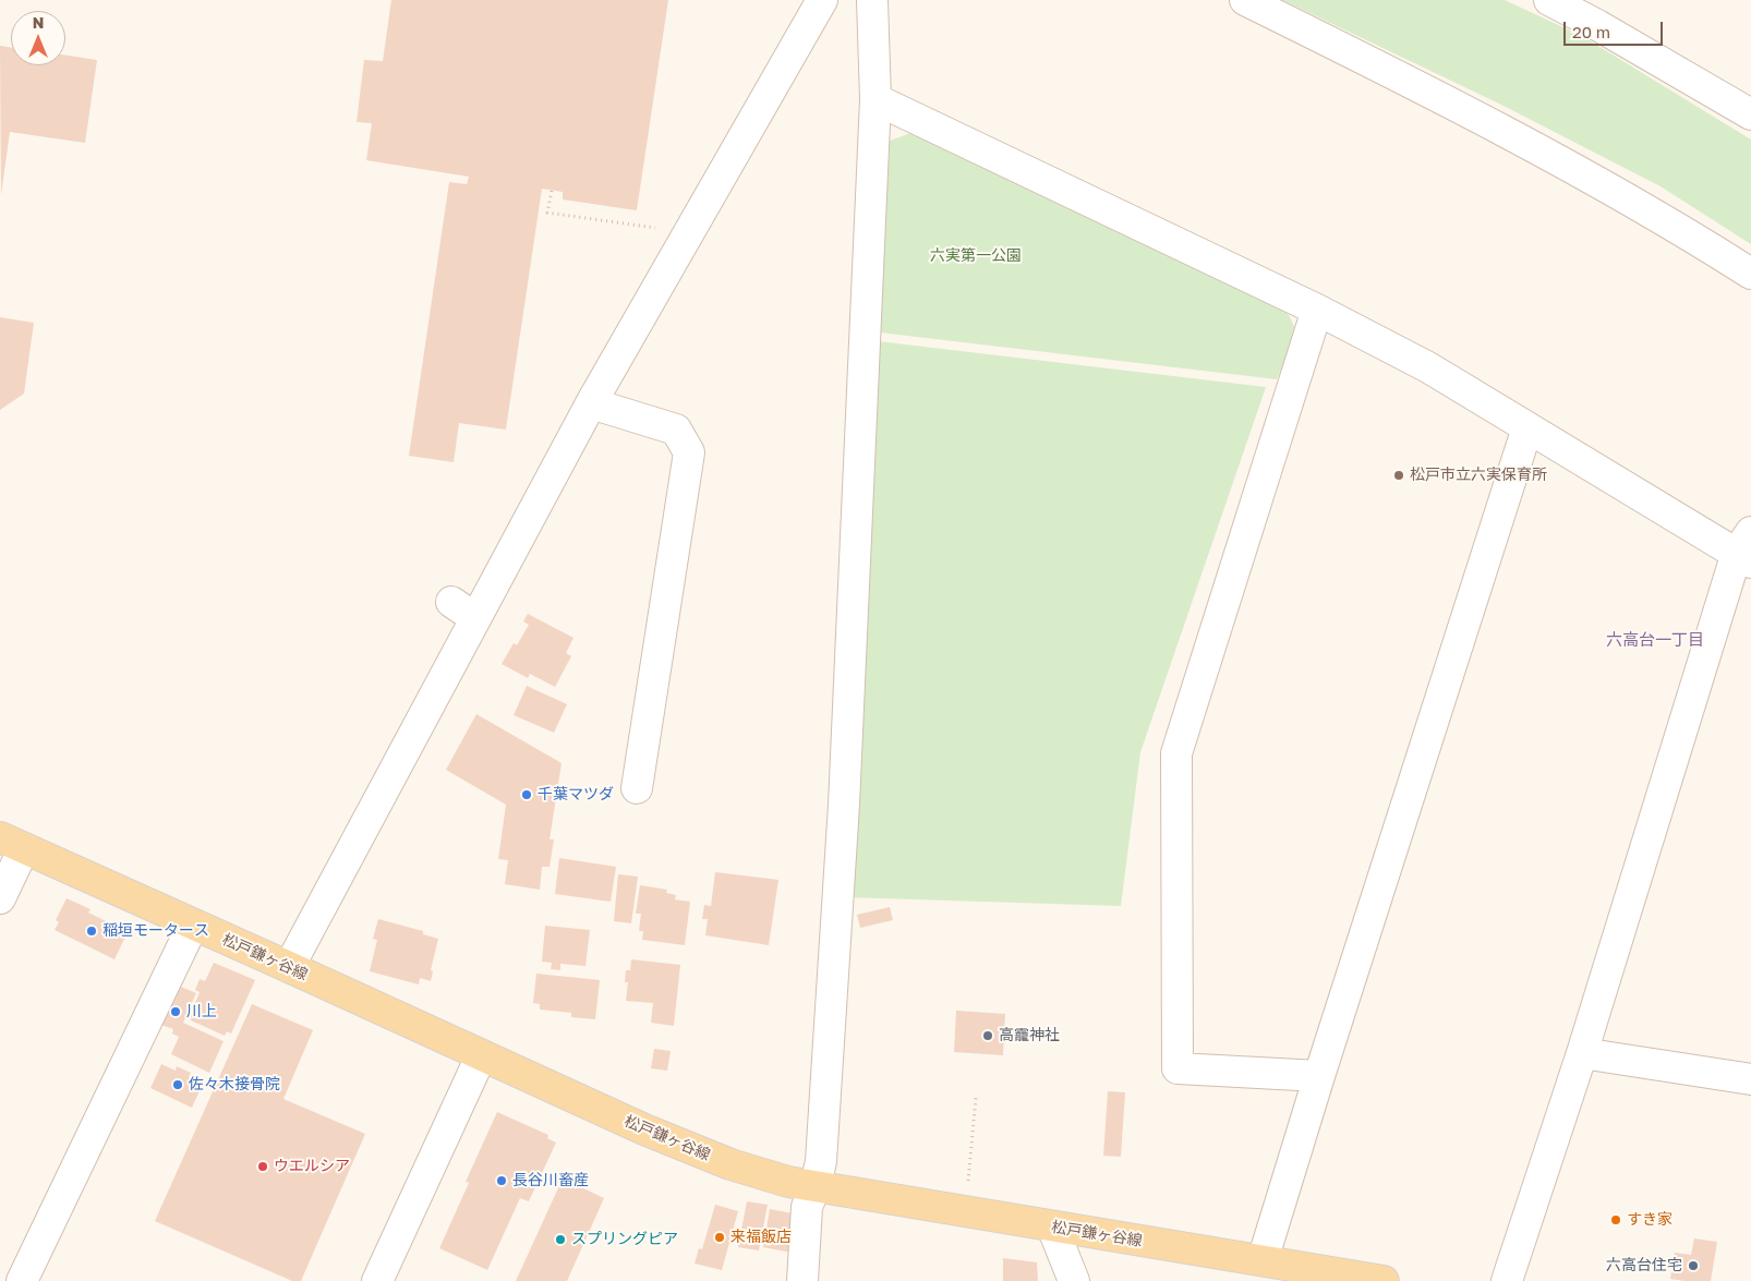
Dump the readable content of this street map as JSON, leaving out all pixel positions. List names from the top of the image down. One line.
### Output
{"streets":{"main road":["松戸鎌ヶ谷線"]},"districts":["六高台一丁目"],"parks":["六実第一公園"],"places":["松戸市立六実保育所","千葉マツダ","稲垣モータース","川上","高靇神社","佐々木接骨院","ウエルシア","長谷川畜産","すき家","来福飯店","スプリングピア","六高台住宅"],"scale_bar":"20 m","north":"top"}
